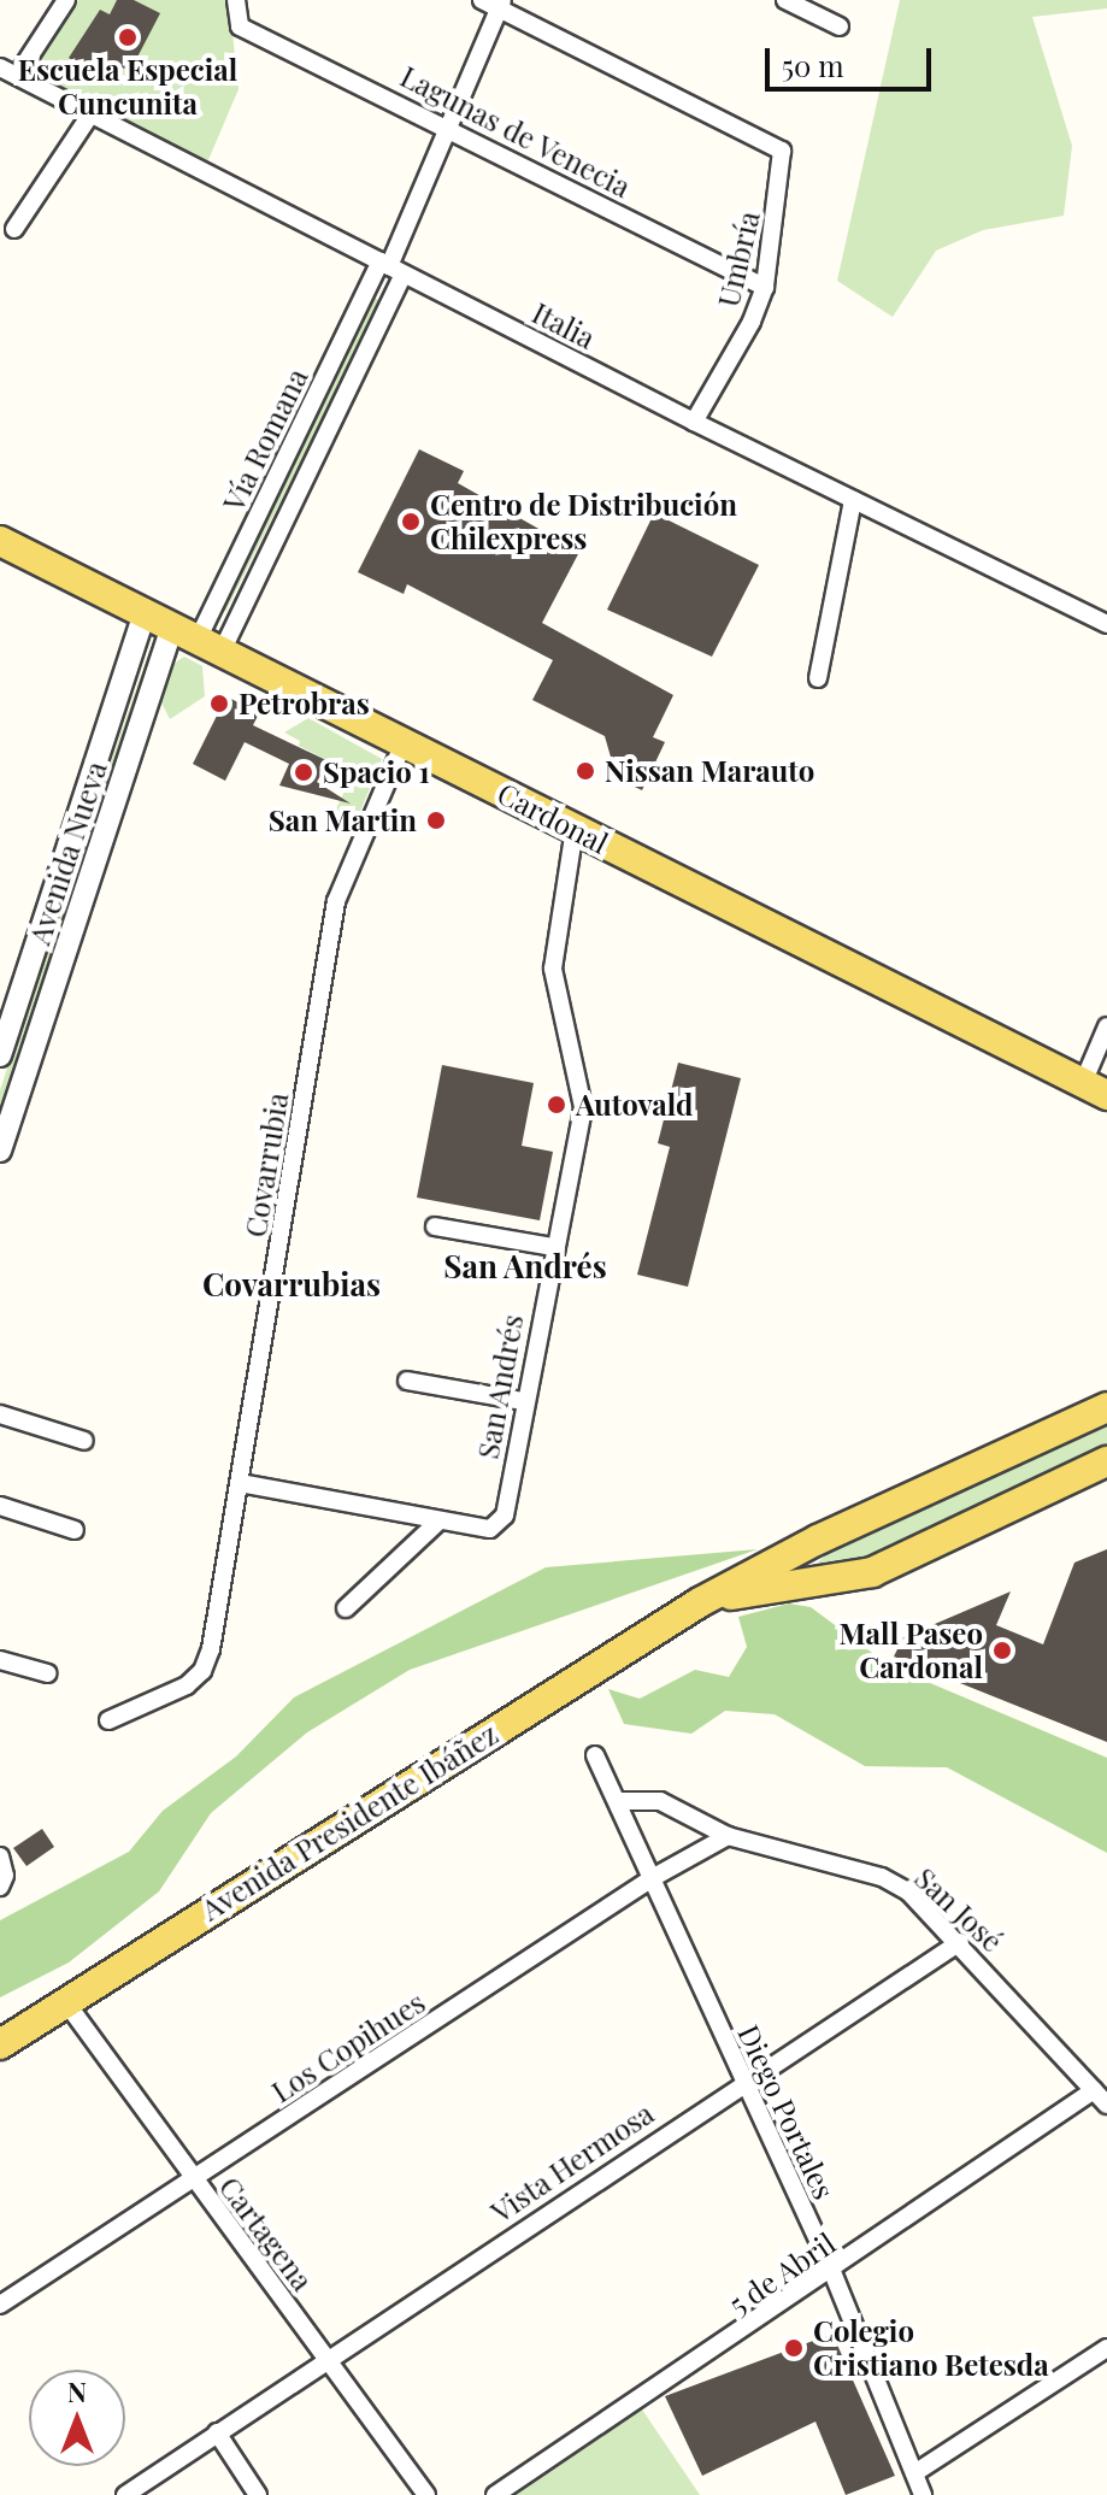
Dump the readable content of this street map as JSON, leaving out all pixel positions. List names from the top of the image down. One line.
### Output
{"streets":{"main road":["Cardonal","Avenida Presidente Ibáñez"],"street":["Lagunas de Venecia","Umbría","Italia","Vía Romana","Avenida Nueva","Covarrubia","San Andrés","San José","Los Copihues","Diego Portales","Vista Hermosa","Cartagena","5 de Abril"]},"crossings":[["Lagunas de Venecia","Umbría"],["Lagunas de Venecia","Vía Romana"],["Umbría","Italia"],["Umbría","Vía Romana"],["Italia","Vía Romana"],["Vía Romana","Cardonal"],["Vía Romana","Avenida Nueva"],["Cardonal","Avenida Nueva"],["Cardonal","Covarrubia"],["Cardonal","San Andrés"],["Covarrubia","San Andrés"],["Avenida Presidente Ibáñez","Cartagena"],["San José","Los Copihues"],["San José","Diego Portales"],["San José","Vista Hermosa"],["San José","5 de Abril"],["Los Copihues","Diego Portales"],["Los Copihues","Cartagena"],["Diego Portales","Vista Hermosa"],["Diego Portales","5 de Abril"],["Vista Hermosa","Cartagena"]],"districts":["San Andrés","Covarrubias"],"places":["Escuela Especial Cuncunita","Centro de Distribución Chilexpress","Petrobras","Nissan Marauto","Spacio 1","San Martin","Autovald","Mall Paseo Cardonal","Colegio Cristiano Betesda"],"scale_bar":"50 m","north":"top"}
